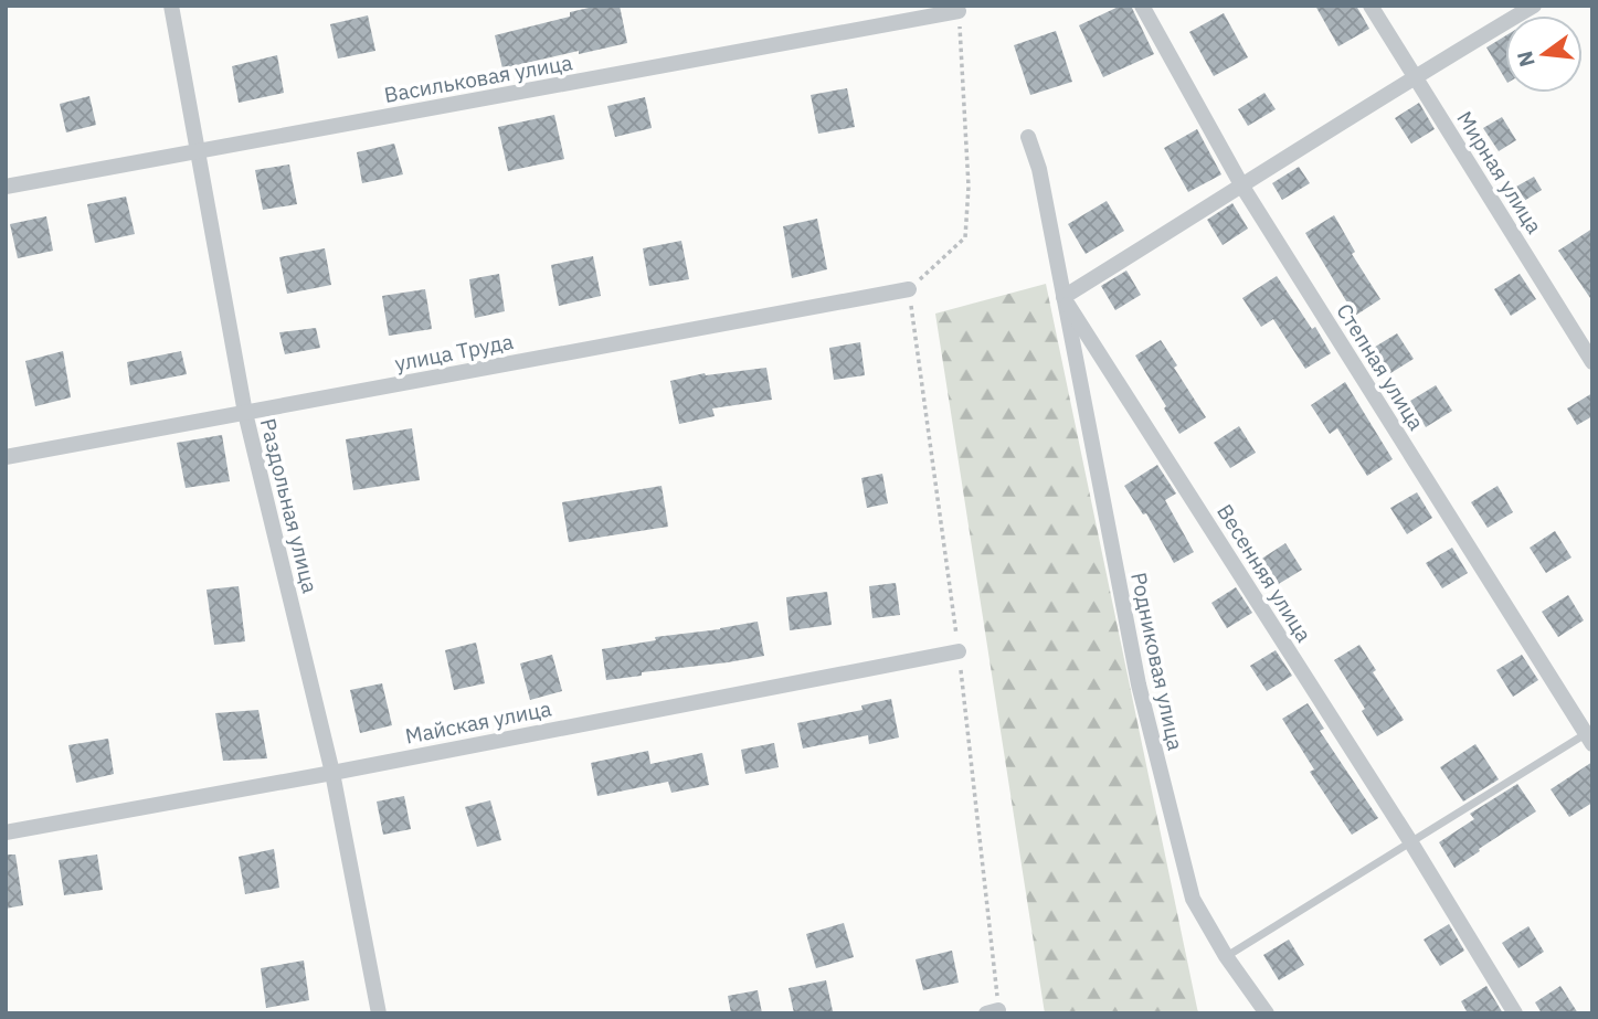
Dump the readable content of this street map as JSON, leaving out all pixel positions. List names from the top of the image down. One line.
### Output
{"streets":{"street":["Васильковая улица","Мирная улица","улица Труда","Степная улица","Раздольная улица","Весенняя улица","Родниковая улица","Майская улица"]},"crossings":[["Васильковая улица","Раздольная улица"],["улица Труда","Раздольная улица"],["Раздольная улица","Майская улица"],["Весенняя улица","Родниковая улица"]],"north":"left"}
